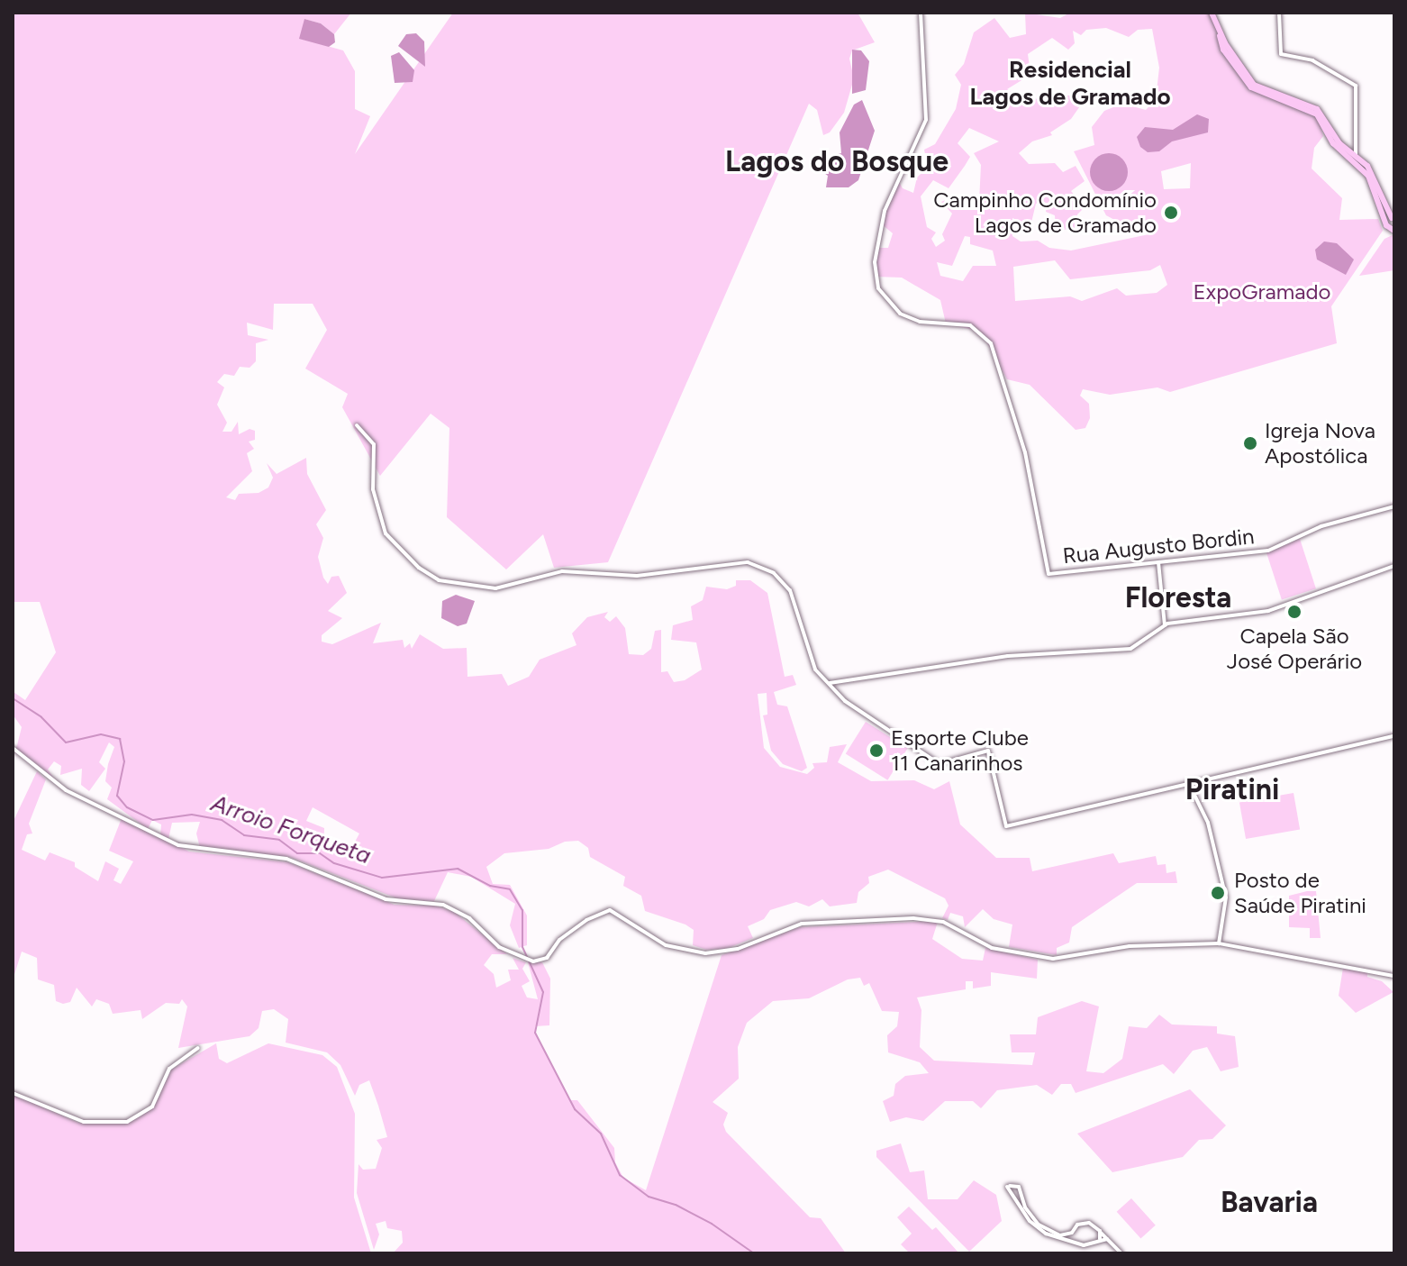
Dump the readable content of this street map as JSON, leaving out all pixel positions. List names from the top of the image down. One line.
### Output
{"streets":{"street":["Rua Augusto Bordin"]},"districts":["Residencial Lagos de Gramado","Lagos do Bosque","Floresta","Piratini","Bavaria"],"water":["Arroio Forqueta"],"parks":["ExpoGramado"],"places":["Campinho Condomínio Lagos de Gramado","Igreja Nova Apostólica","Capela São José Operário","Esporte Clube 11 Canarinhos","Posto de Saúde Piratini"]}
